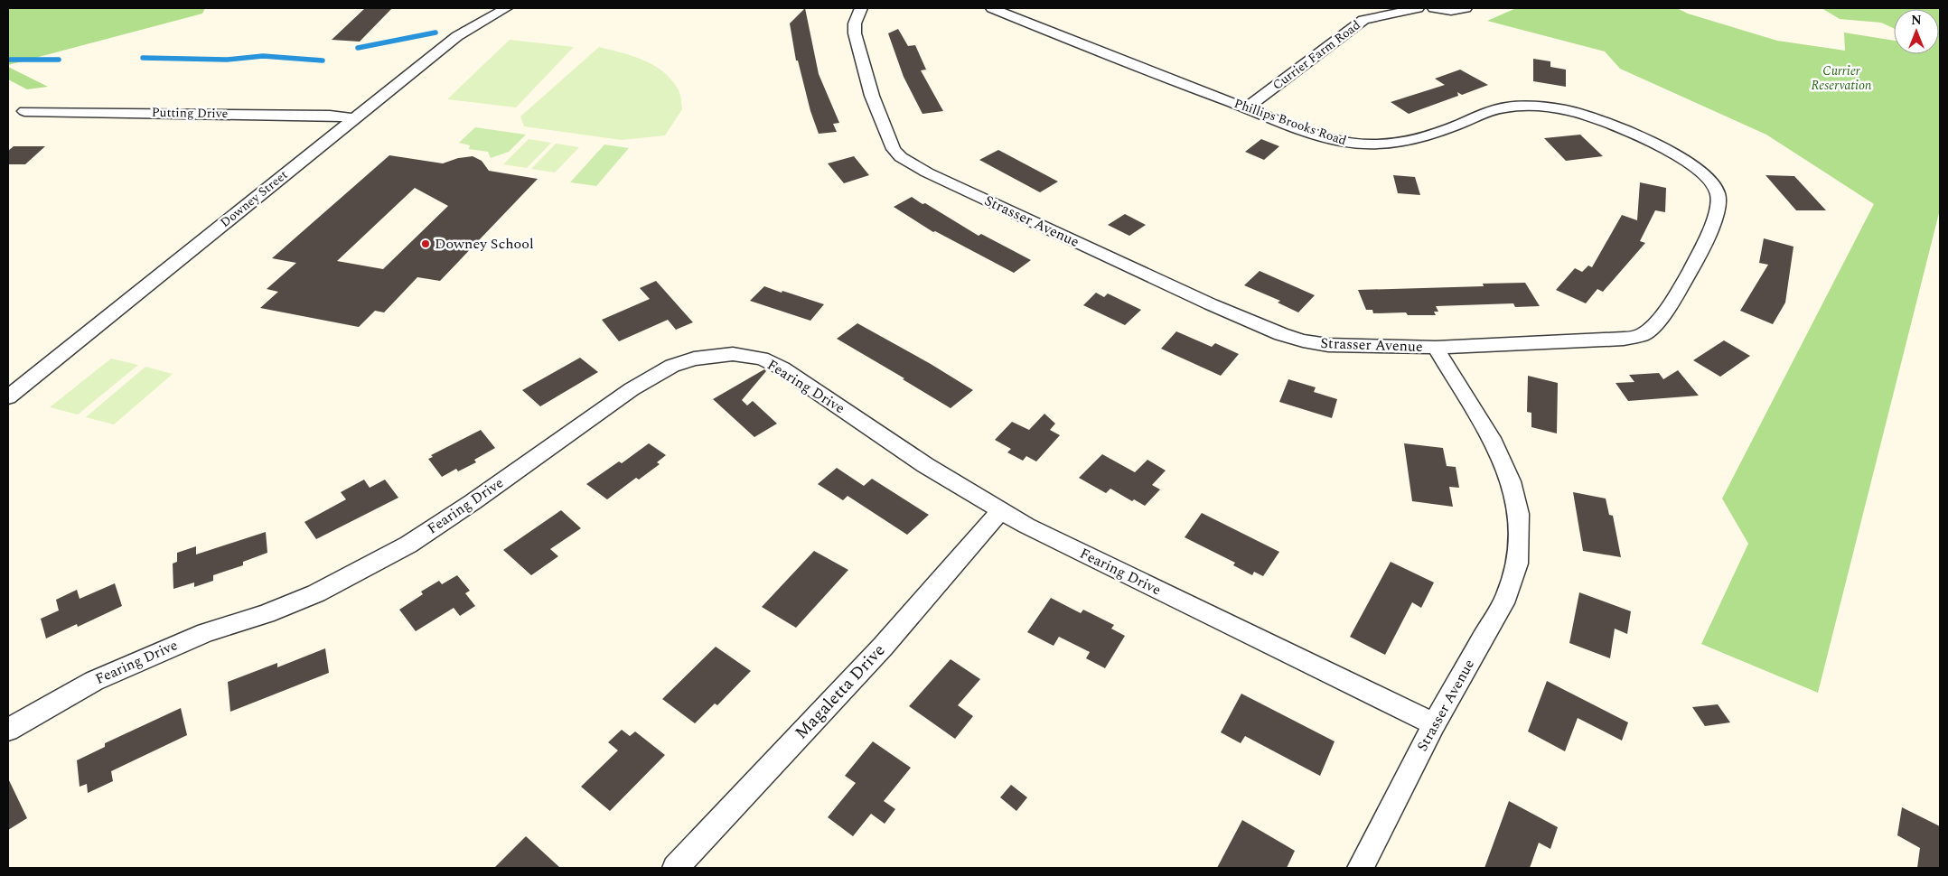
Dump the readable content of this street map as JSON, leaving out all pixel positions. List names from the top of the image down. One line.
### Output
{"streets":{"street":["Currier Farm Road","Putting Drive","Phillips Brooks Road","Downey Street","Strasser Avenue","Fearing Drive","Magaletta Drive"]},"crossings":[["Currier Farm Road","Phillips Brooks Road"],["Putting Drive","Downey Street"],["Phillips Brooks Road","Strasser Avenue"],["Strasser Avenue","Fearing Drive"],["Fearing Drive","Magaletta Drive"]],"parks":["Currier Reservation"],"places":["Downey School"],"north":"top"}
